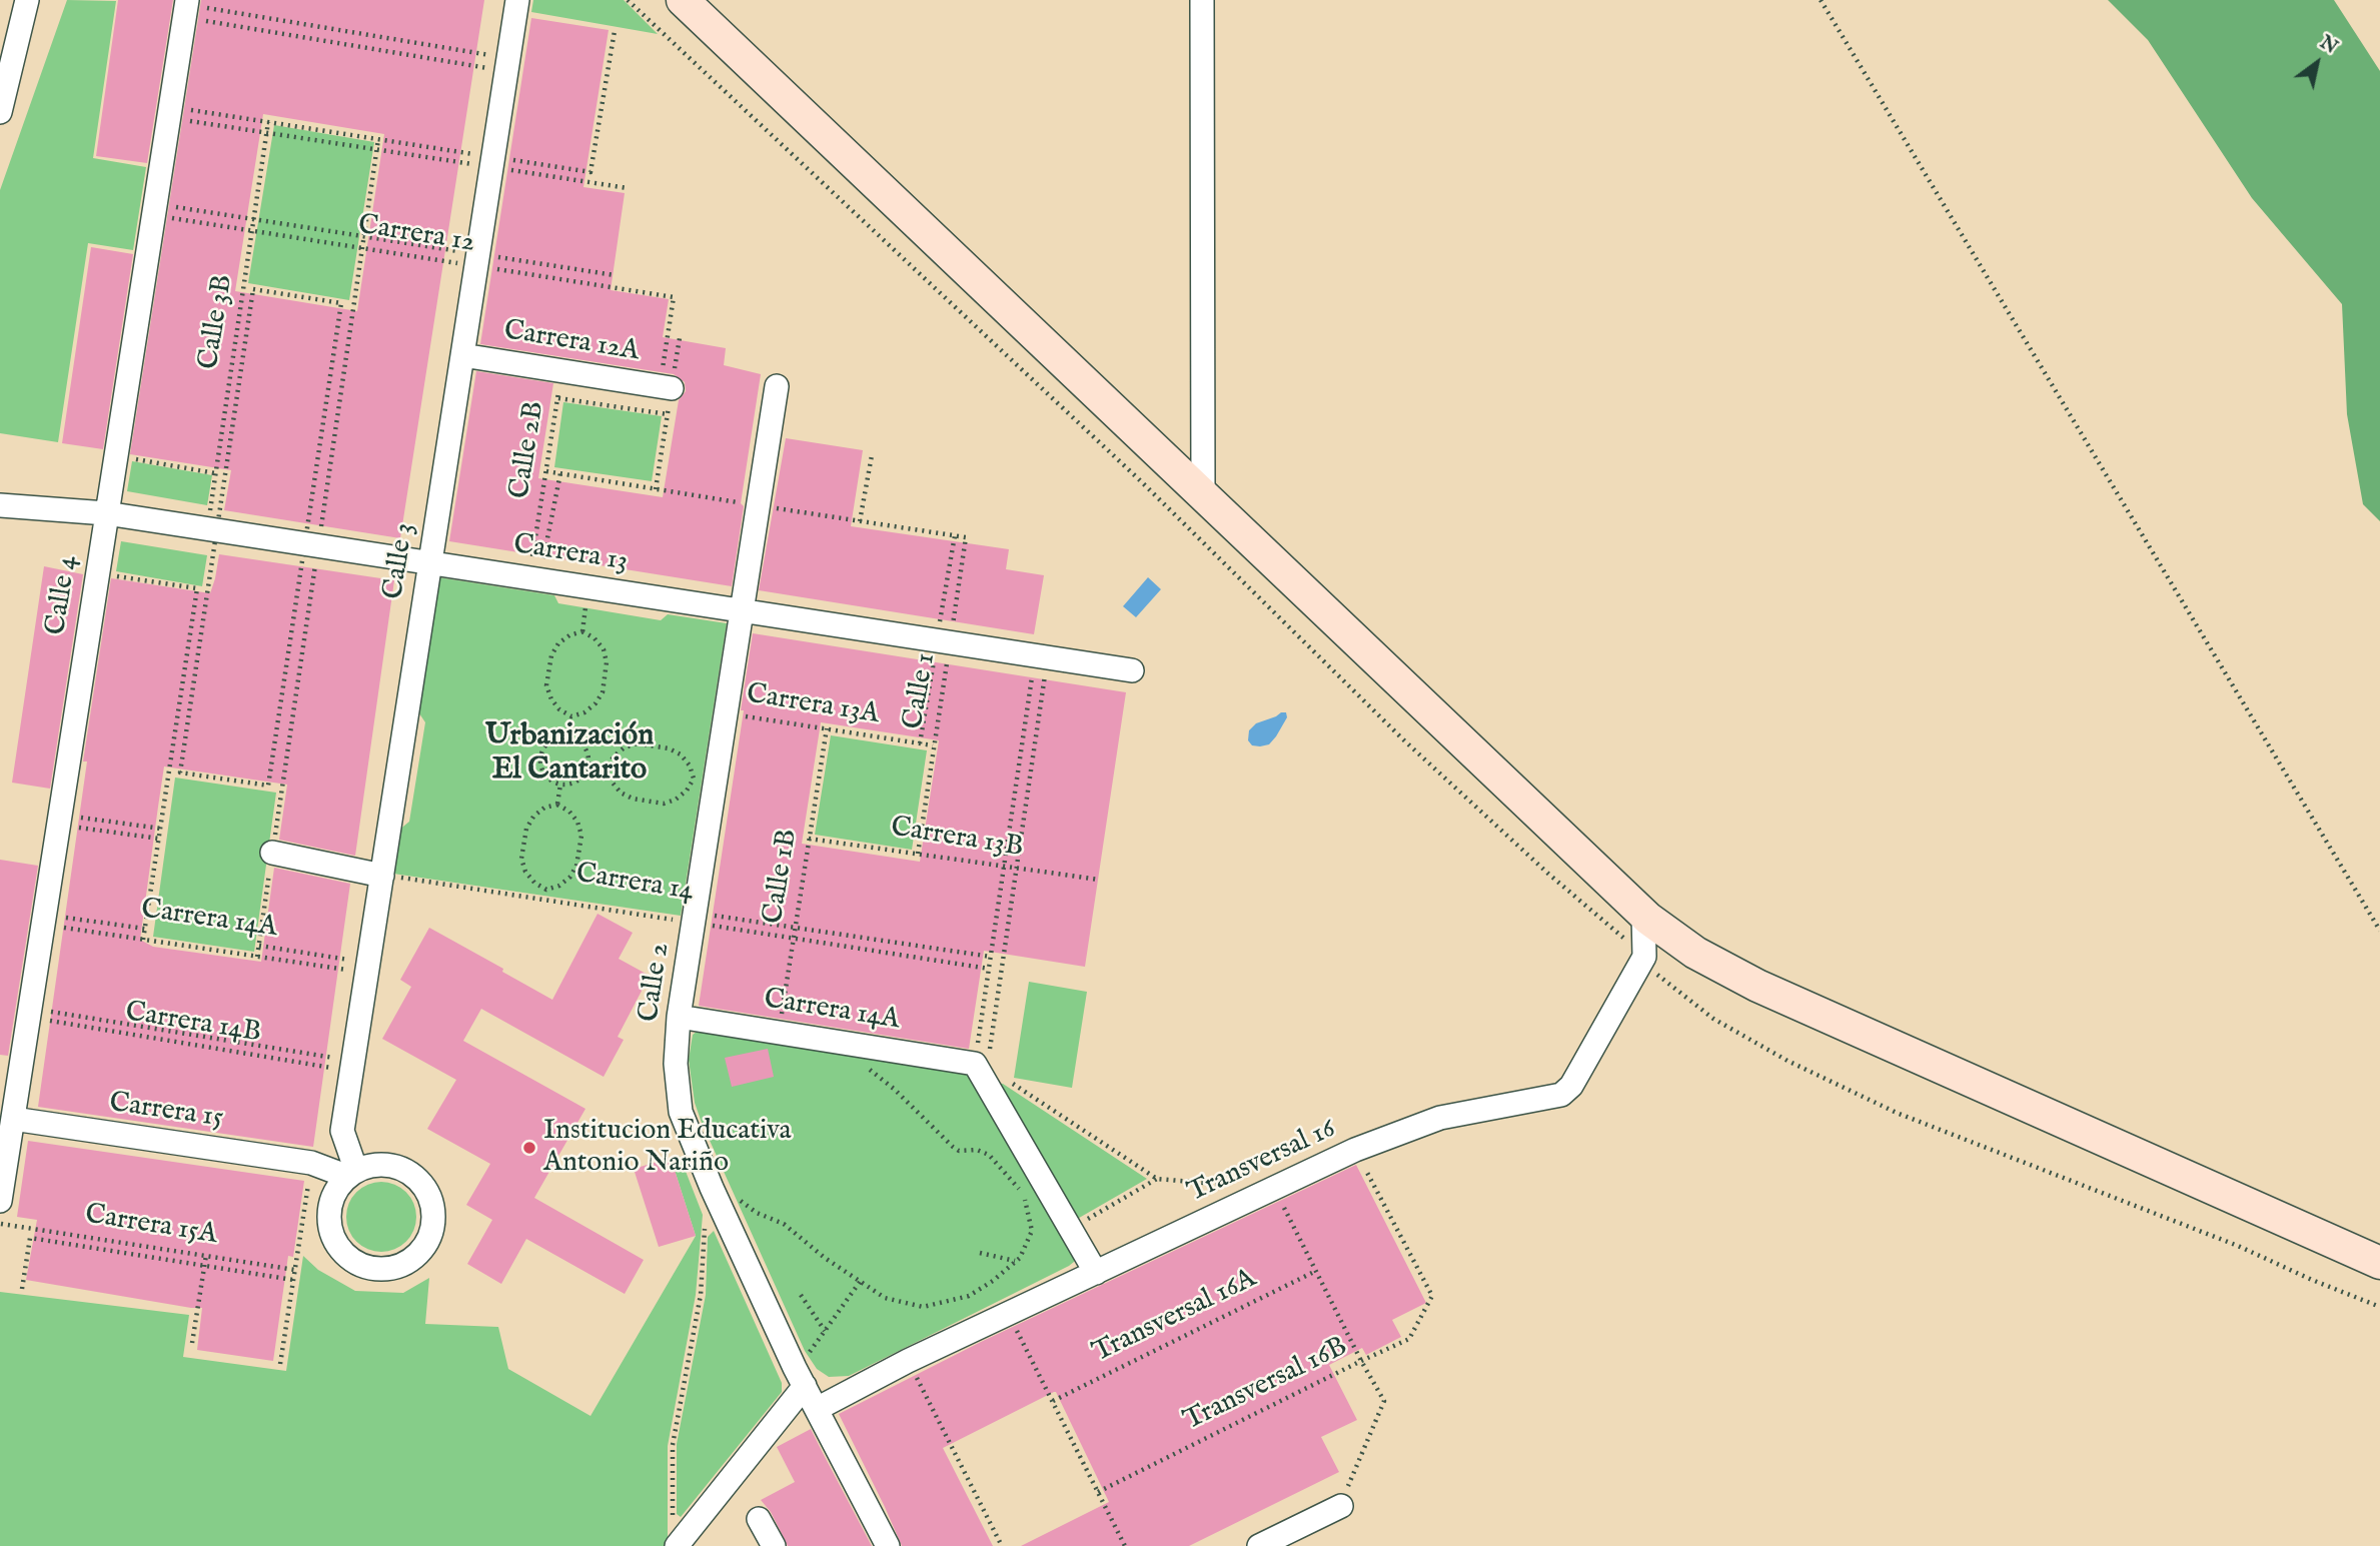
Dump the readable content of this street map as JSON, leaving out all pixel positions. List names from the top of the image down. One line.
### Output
{"streets":{"street":["Carrera 12A","Carrera 13","Calle 3","Calle 4","Carrera 14A","Calle 2","Carrera 15","Transversal 16"],"path":["Carrera 12","Calle 3B","Calle 2B","Calle 1","Carrera 13A","Carrera 13B","Calle 1B","Carrera 14","Carrera 14B","Carrera 15A","Transversal 16A","Transversal 16B"]},"crossings":[["Carrera 12","Calle 3B"],["Carrera 12","Carrera 12A"],["Carrera 12","Calle 3"],["Carrera 12","Calle 4"],["Calle 3B","Carrera 13"],["Carrera 12A","Calle 2B"],["Carrera 12A","Calle 3"],["Calle 2B","Carrera 13"],["Carrera 13","Calle 3"],["Carrera 13","Calle 4"],["Carrera 13","Calle 1"],["Carrera 13","Calle 2"],["Calle 3","Carrera 14"],["Calle 3","Carrera 14A"],["Calle 3","Carrera 14B"],["Calle 3","Carrera 15"],["Calle 4","Carrera 14A"],["Calle 4","Carrera 14B"],["Calle 4","Carrera 15"],["Calle 1","Carrera 13A"],["Calle 1","Carrera 13B"],["Carrera 13A","Calle 1B"],["Carrera 13A","Calle 2"],["Carrera 13B","Calle 1B"],["Calle 1B","Carrera 14"],["Calle 1B","Carrera 14A"],["Carrera 14","Calle 2"],["Carrera 14A","Calle 2"],["Calle 2","Transversal 16"],["Transversal 16","Transversal 16B"]],"districts":["Urbanización El Cantarito"],"places":["Institucion Educativa Antonio Nariño"],"north":"top right"}
